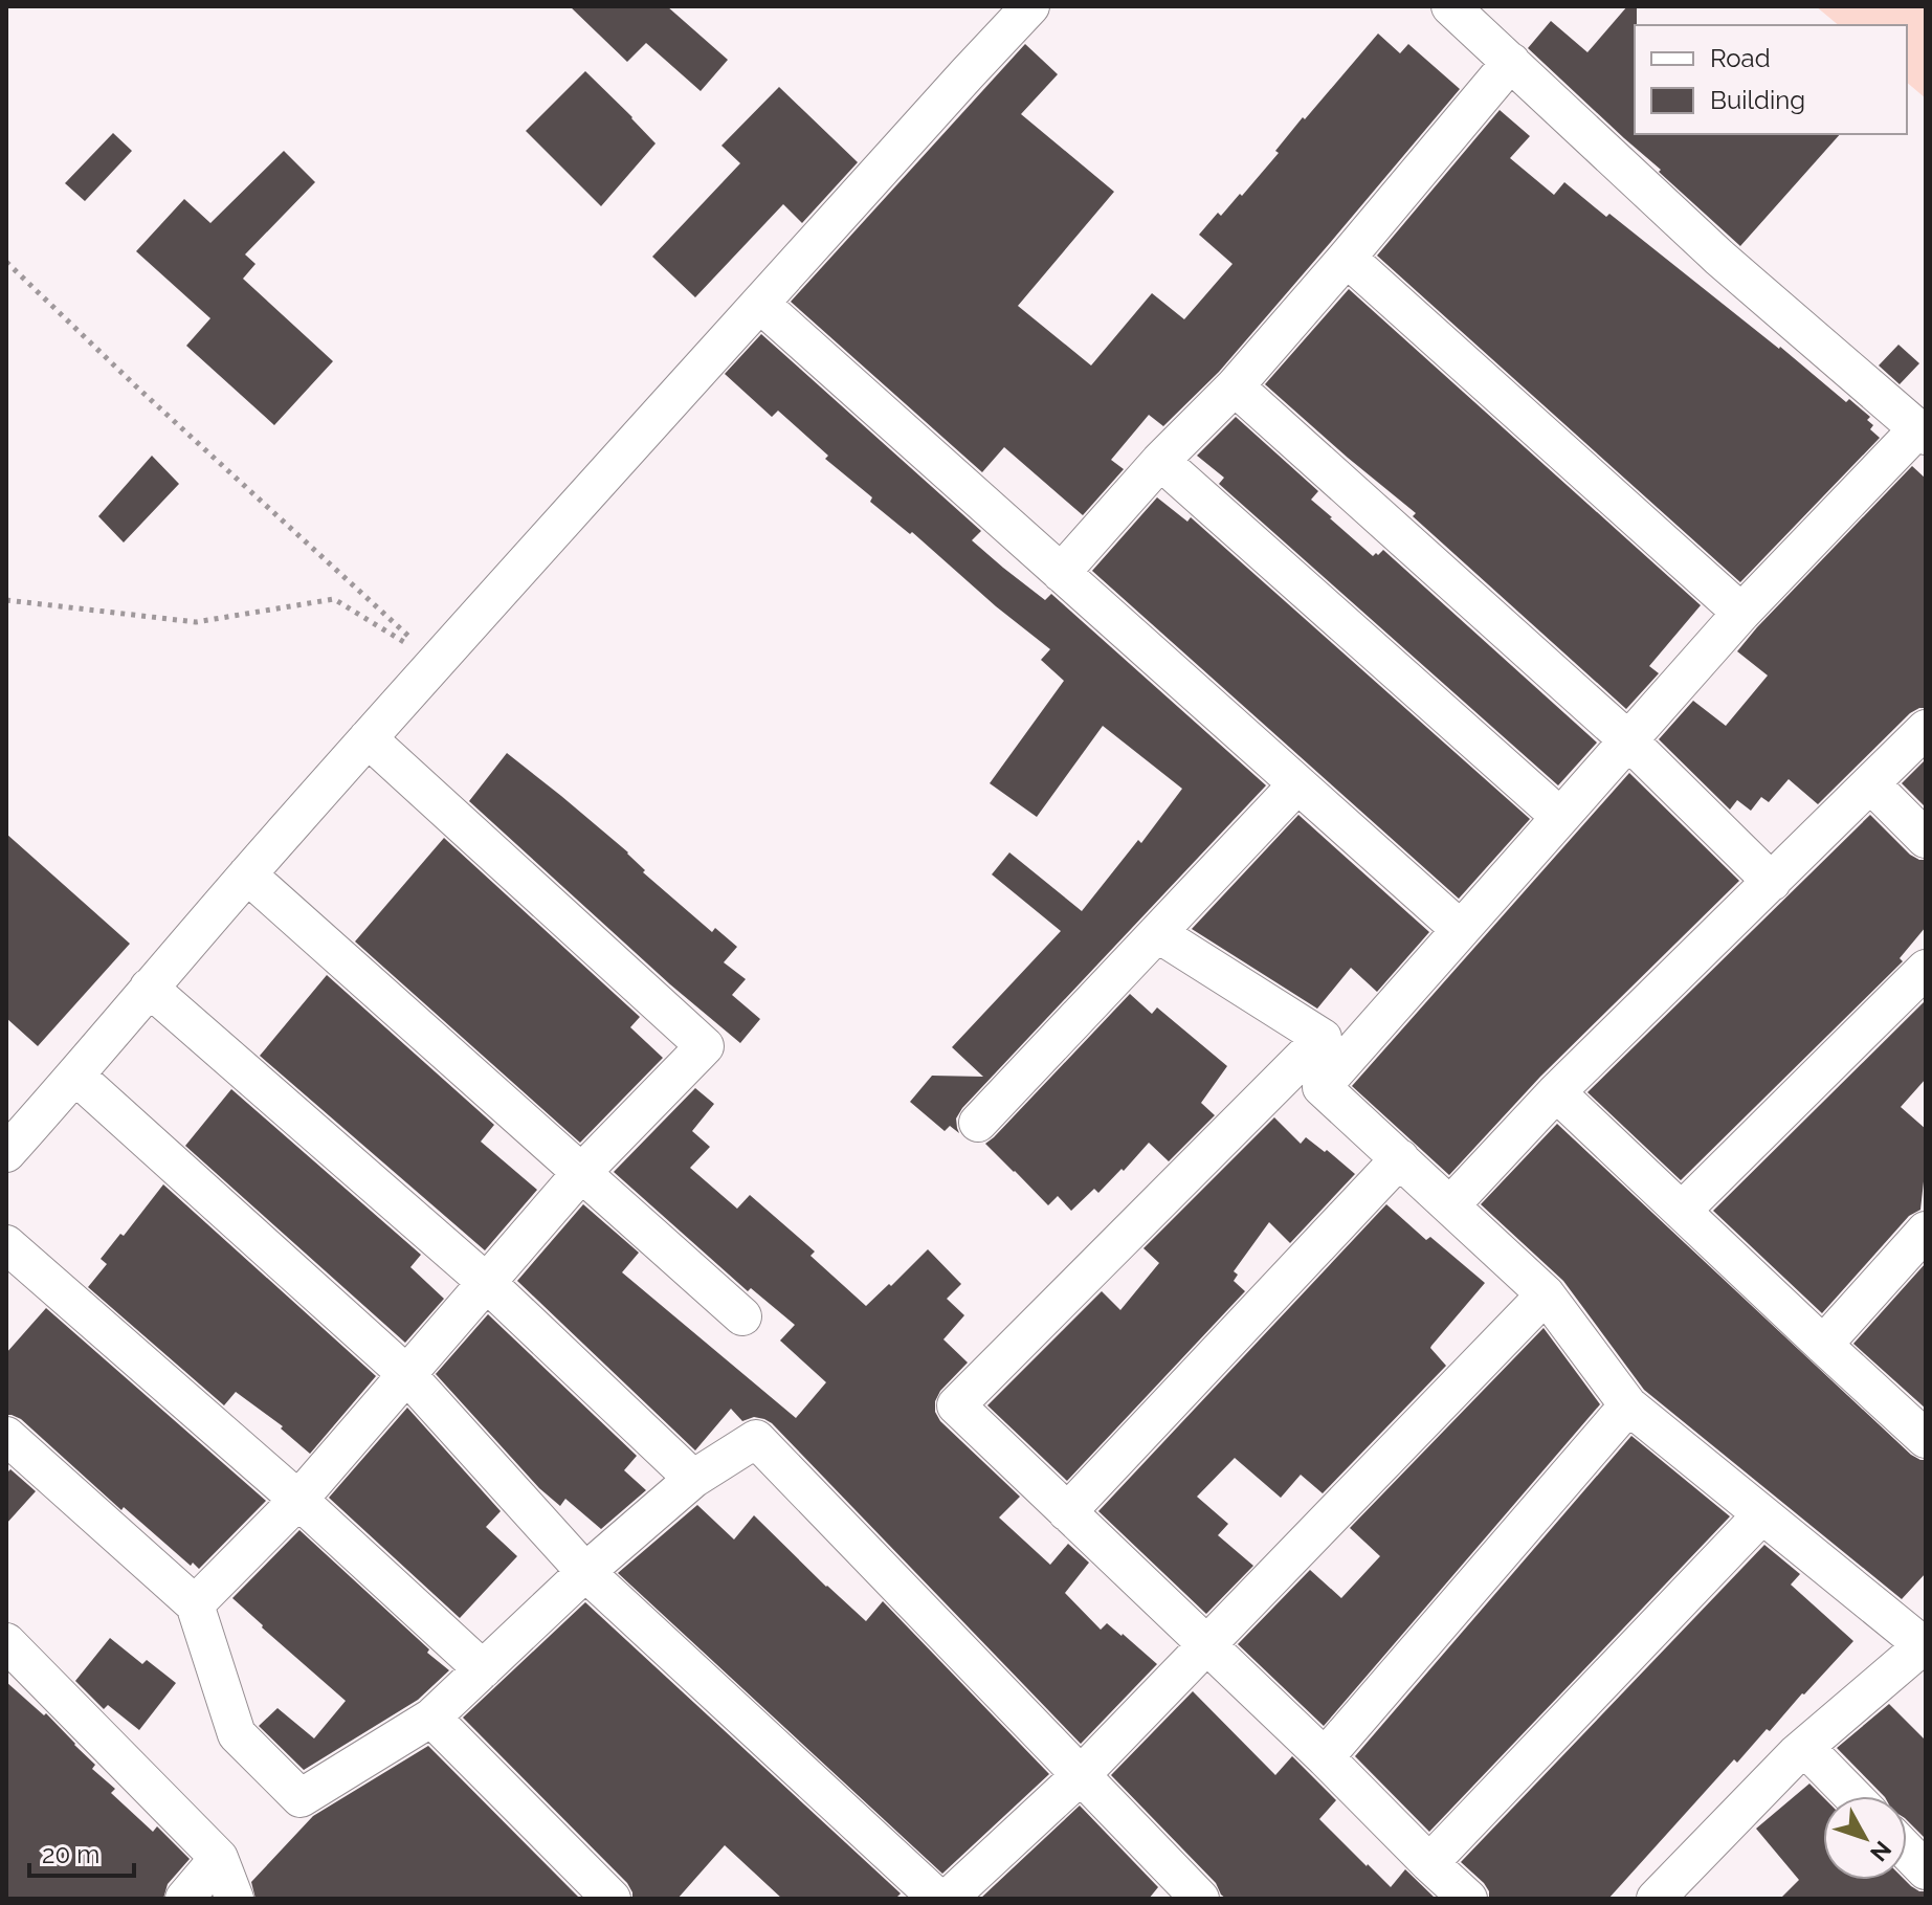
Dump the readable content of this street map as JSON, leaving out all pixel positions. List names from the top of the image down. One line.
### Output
{"legend":["Road","Building"],"scale_bar":"20 m","north":"bottom right"}
